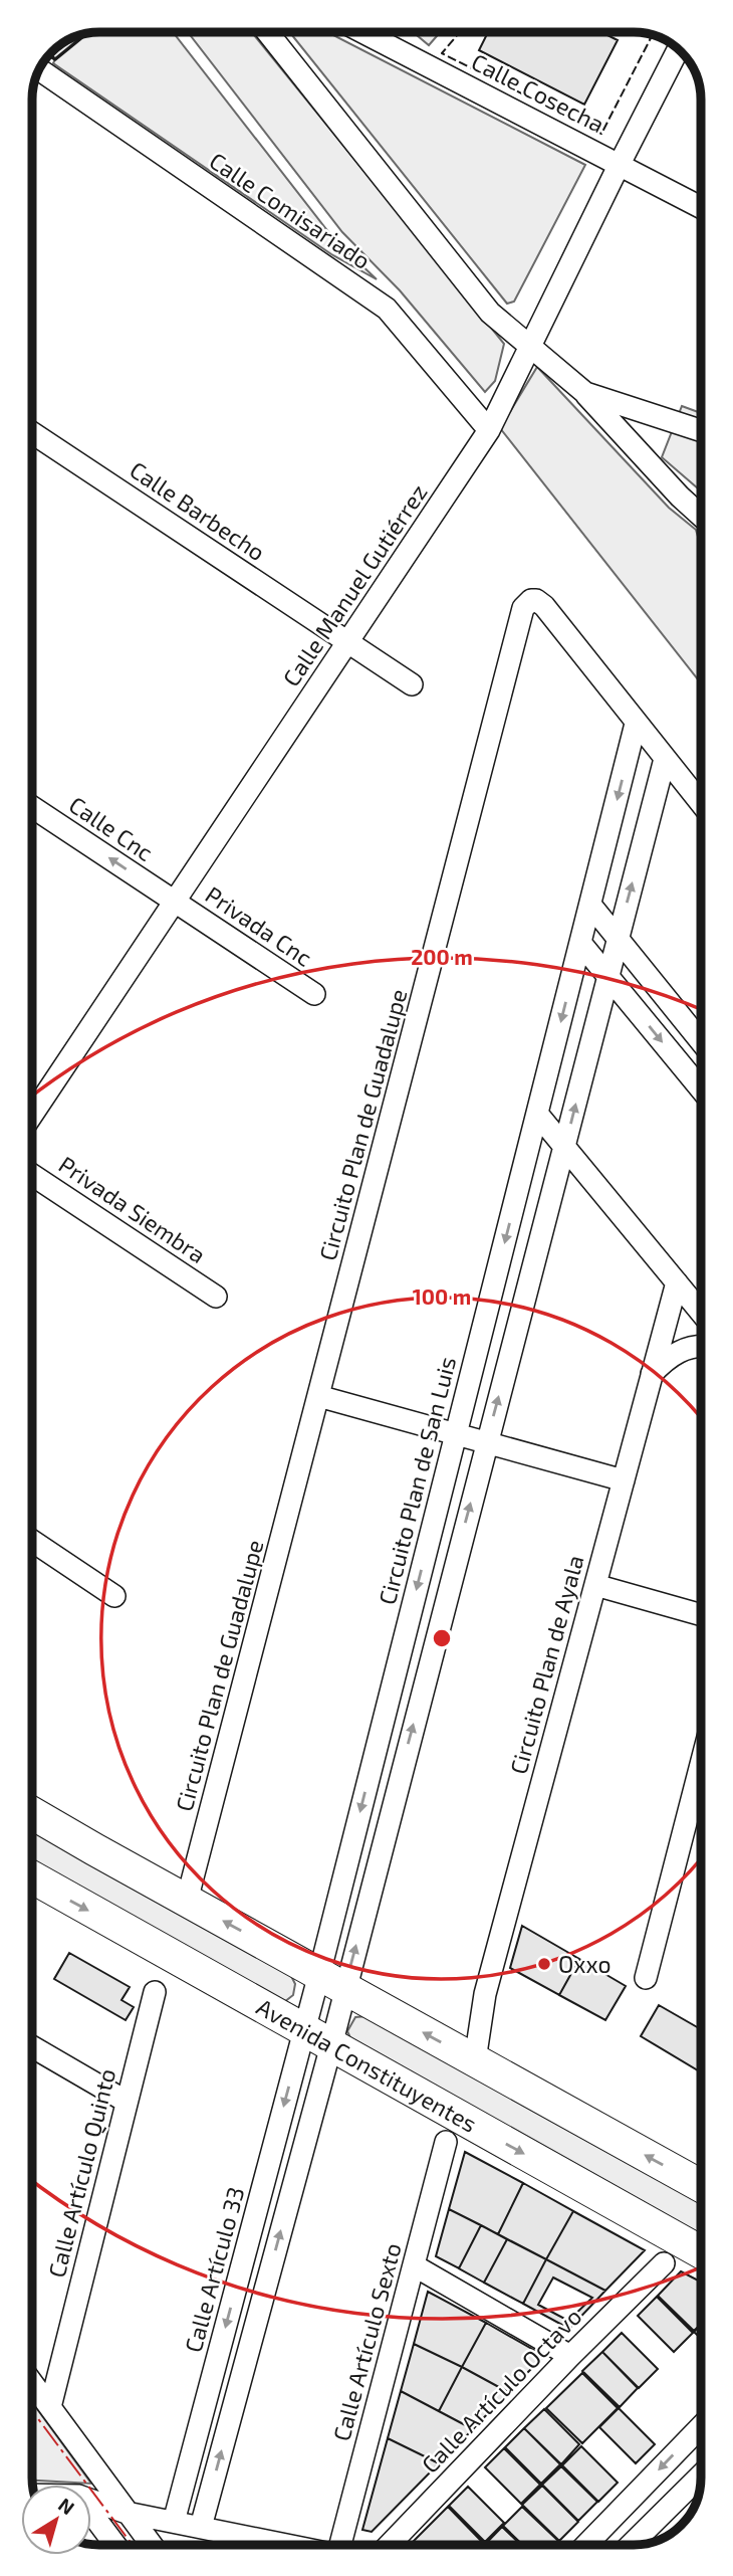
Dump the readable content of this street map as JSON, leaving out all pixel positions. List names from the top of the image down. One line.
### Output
{"streets":{"main road":["Avenida Constituyentes"],"street":["Calle Cosecha","Calle Comisariado","Calle Barbecho","Calle Manuel Gutiérrez","Calle Cnc","Privada Cnc","Circuito Plan de Guadalupe","Privada Siembra","Circuito Plan de San Luis","Circuito Plan de Ayala","Calle Artículo Quinto","Calle Artículo 33","Calle Artículo Sexto","Calle Artículo Octavo"]},"crossings":[["Calle Cosecha","Calle Manuel Gutiérrez"],["Calle Comisariado","Calle Manuel Gutiérrez"],["Calle Barbecho","Calle Manuel Gutiérrez"],["Calle Manuel Gutiérrez","Calle Cnc"],["Calle Manuel Gutiérrez","Privada Cnc"],["Calle Cnc","Privada Cnc"],["Circuito Plan de Guadalupe","Circuito Plan de San Luis"],["Circuito Plan de San Luis","Avenida Constituyentes"],["Circuito Plan de San Luis","Calle Artículo 33"],["Avenida Constituyentes","Calle Artículo 33"]],"one_way":["Calle Cnc"],"places":["Oxxo"],"north":"top right","rings":["200 m","100 m"]}
